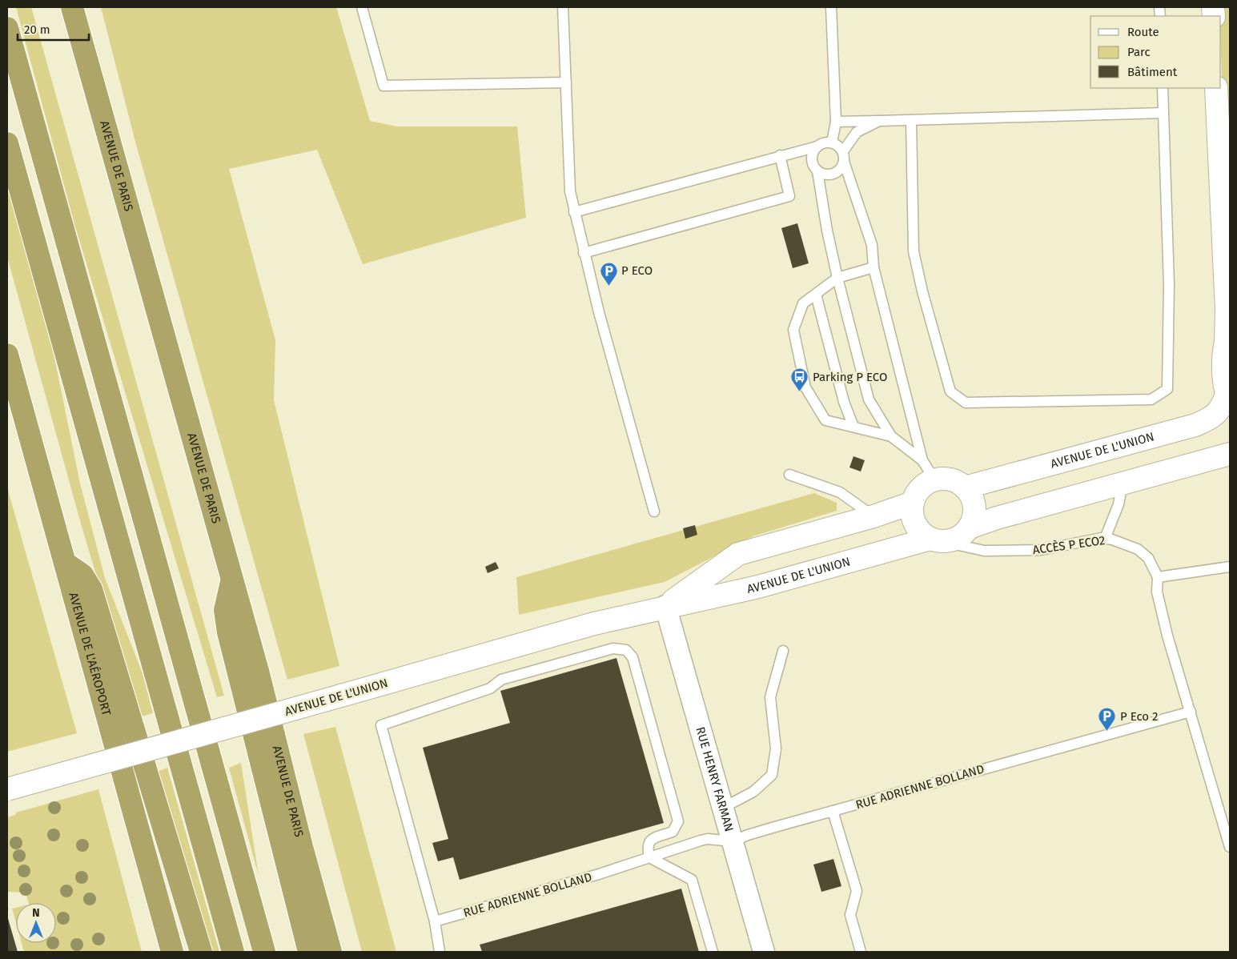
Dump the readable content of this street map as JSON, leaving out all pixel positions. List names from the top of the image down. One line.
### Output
{"streets":{"highway":["AVENUE DE PARIS","AVENUE DE L'AÉROPORT"],"street":["AVENUE DE L'UNION","RUE HENRY FARMAN"],"lane":["ACCÈS P ECO2","RUE ADRIENNE BOLLAND"]},"crossings":[["AVENUE DE L'UNION","ACCÈS P ECO2"],["AVENUE DE L'UNION","RUE HENRY FARMAN"],["RUE HENRY FARMAN","RUE ADRIENNE BOLLAND"]],"places":{"parking":["P ECO","P Eco 2"],"bus stop":["Parking P ECO"]},"legend":["Route","Parc","Bâtiment"],"scale_bar":"20 m","north":"top"}
